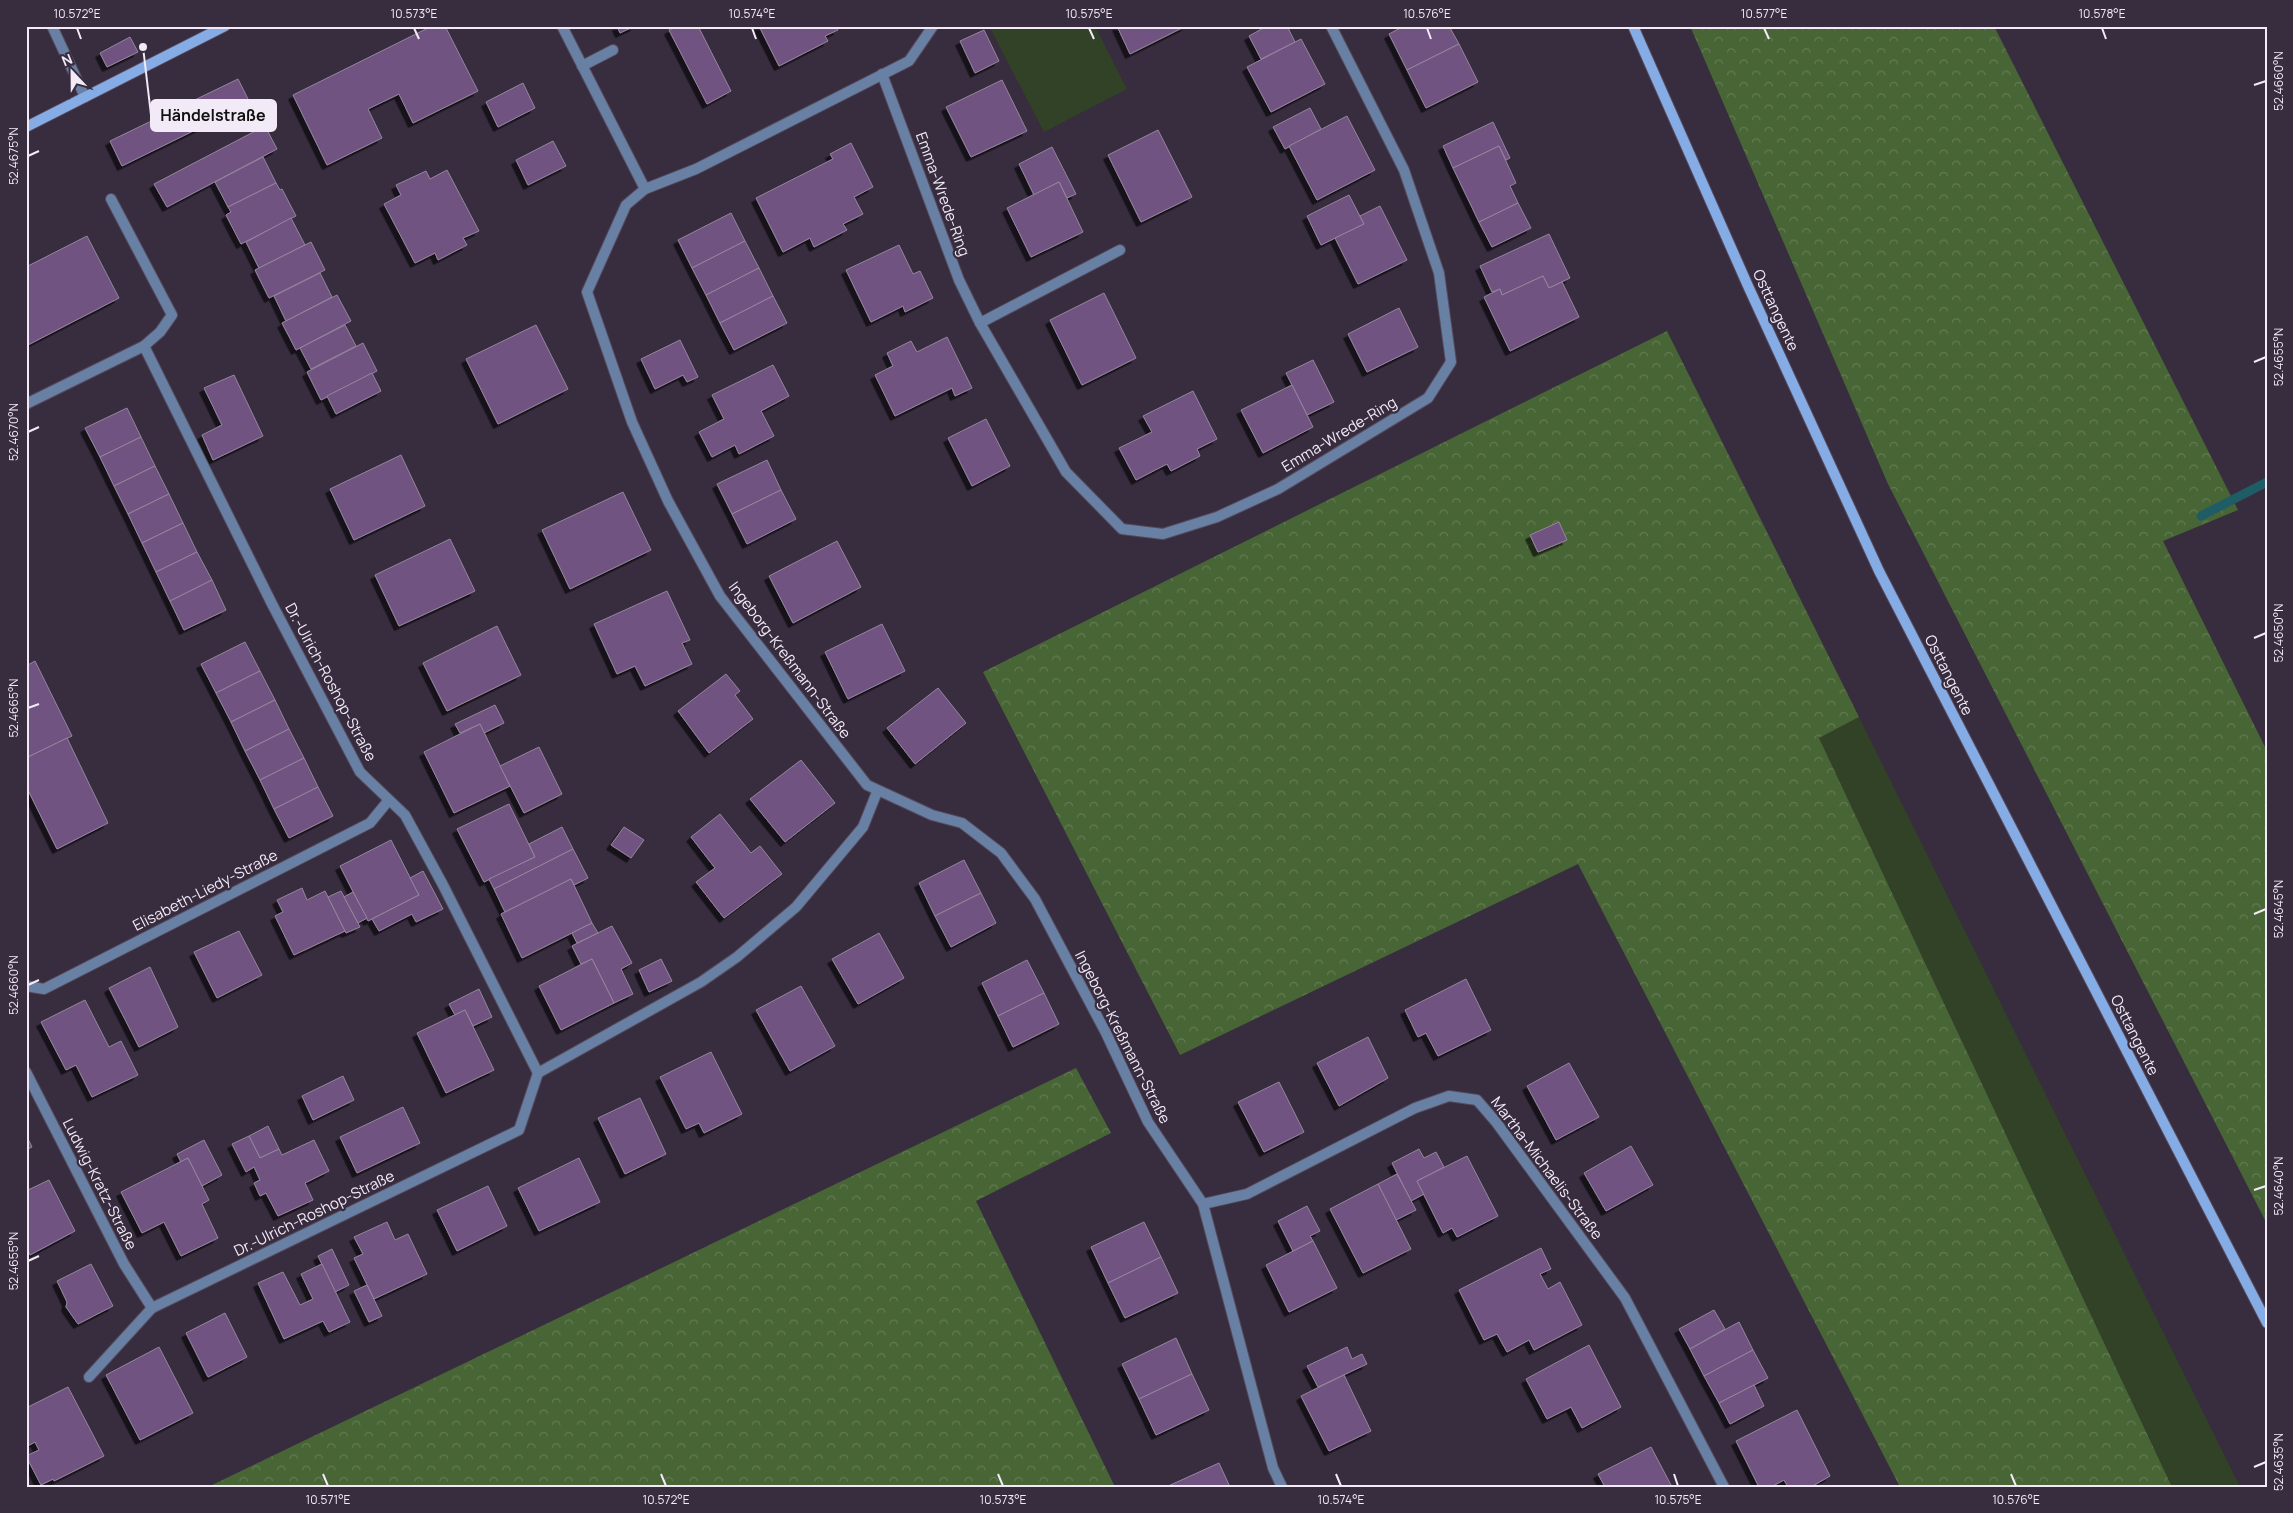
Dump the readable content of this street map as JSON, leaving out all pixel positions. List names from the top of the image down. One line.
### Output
{"streets":{"main road":["Osttangente"],"street":["Emma-Wrede-Ring","Ingeborg-Kreßmann-Straße","Dr.-Ulrich-Roshop-Straße","Elisabeth-Liedy-Straße","Martha-Michaelis-Straße","Ludwig-Kratz-Straße"]},"crossings":[["Ingeborg-Kreßmann-Straße","Martha-Michaelis-Straße"],["Dr.-Ulrich-Roshop-Straße","Elisabeth-Liedy-Straße"],["Dr.-Ulrich-Roshop-Straße","Ludwig-Kratz-Straße"]],"places":["Händelstraße"],"north":"top","coordinates":["10.572°E","10.573°E","10.574°E","10.575°E","10.576°E","10.577°E","10.578°E","52.4660°N","52.4675°N","52.4655°N","52.4670°N","52.4650°N","52.4665°N","52.4645°N","52.4640°N","52.4635°N","10.571°E"]}
